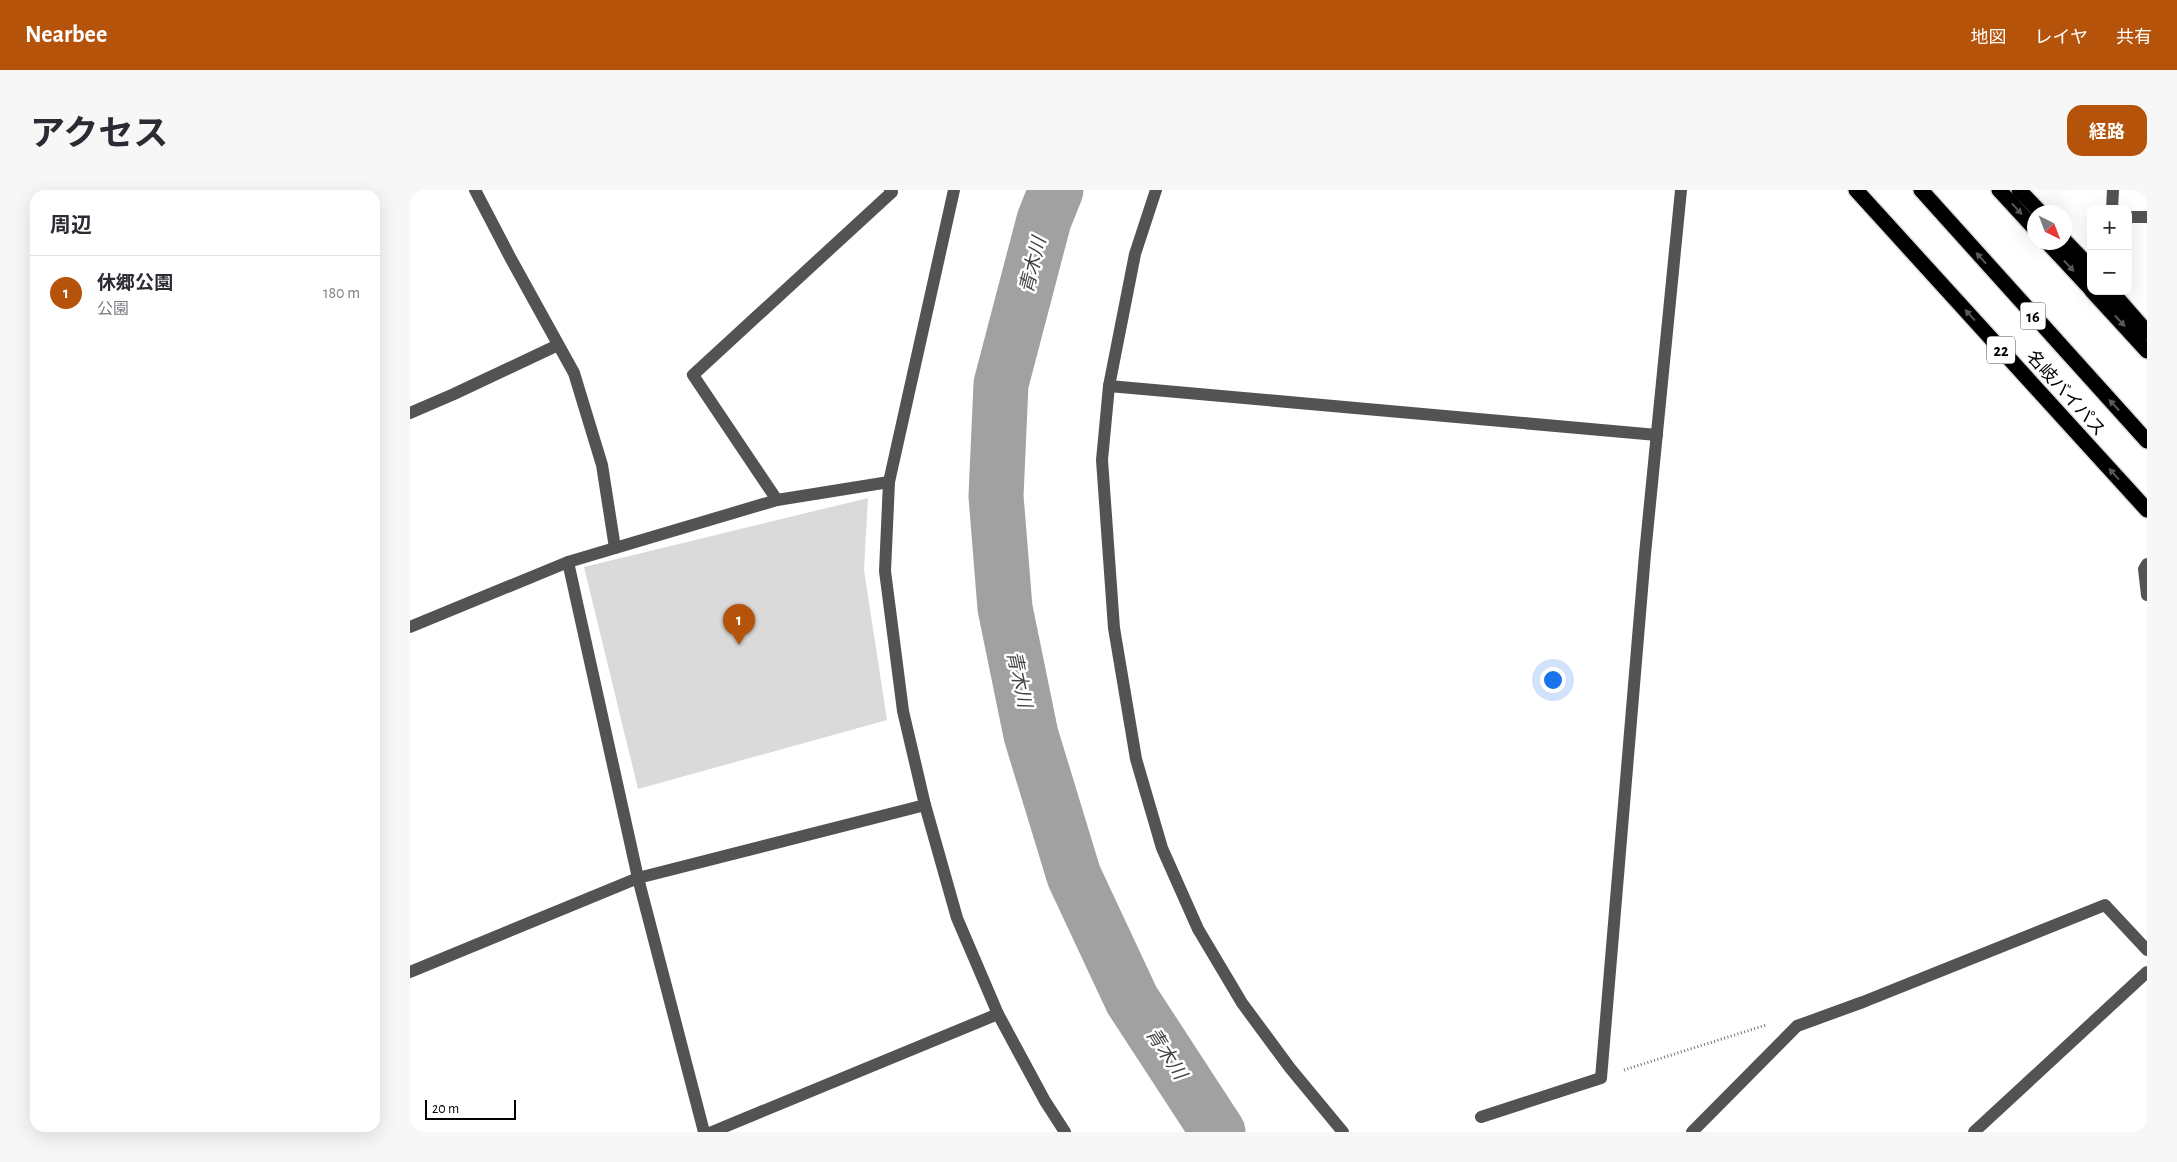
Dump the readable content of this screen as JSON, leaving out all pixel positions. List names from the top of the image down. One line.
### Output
{"streets":{"highway":["16","22","名岐バイパス"]},"water":["青木川"],"scale_bar":"20 m","north":"bottom right","page":{"header":"Nearbee","nav":["地図","レイヤ","共有"],"title":"アクセス","buttons":"経路","heading":"周辺","map_buttons":["+","−"],"list":[{"mark":"1","name":"休郷公園","note":"公園","value":"180 m"}],"pins":"1","scale":"20 m"}}
